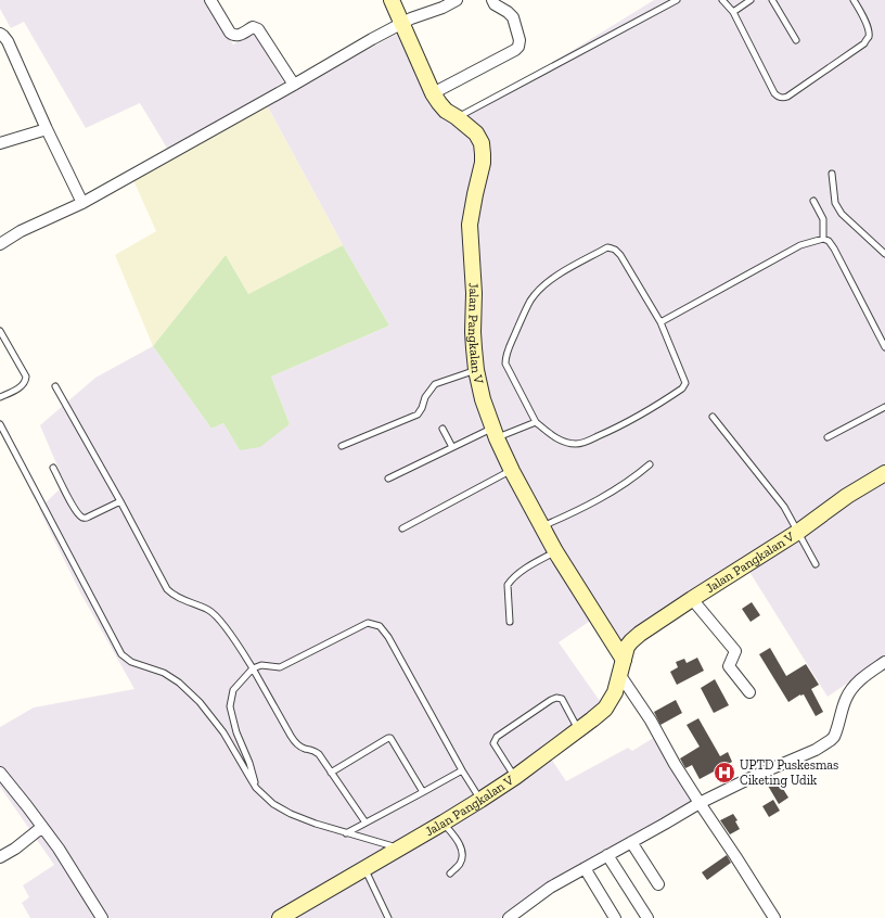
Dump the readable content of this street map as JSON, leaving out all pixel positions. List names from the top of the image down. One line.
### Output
{"streets":{"street":["Jalan Pangkalan V"]},"places":{"hospital":["UPTD Puskesmas Ciketing Udik"]}}
